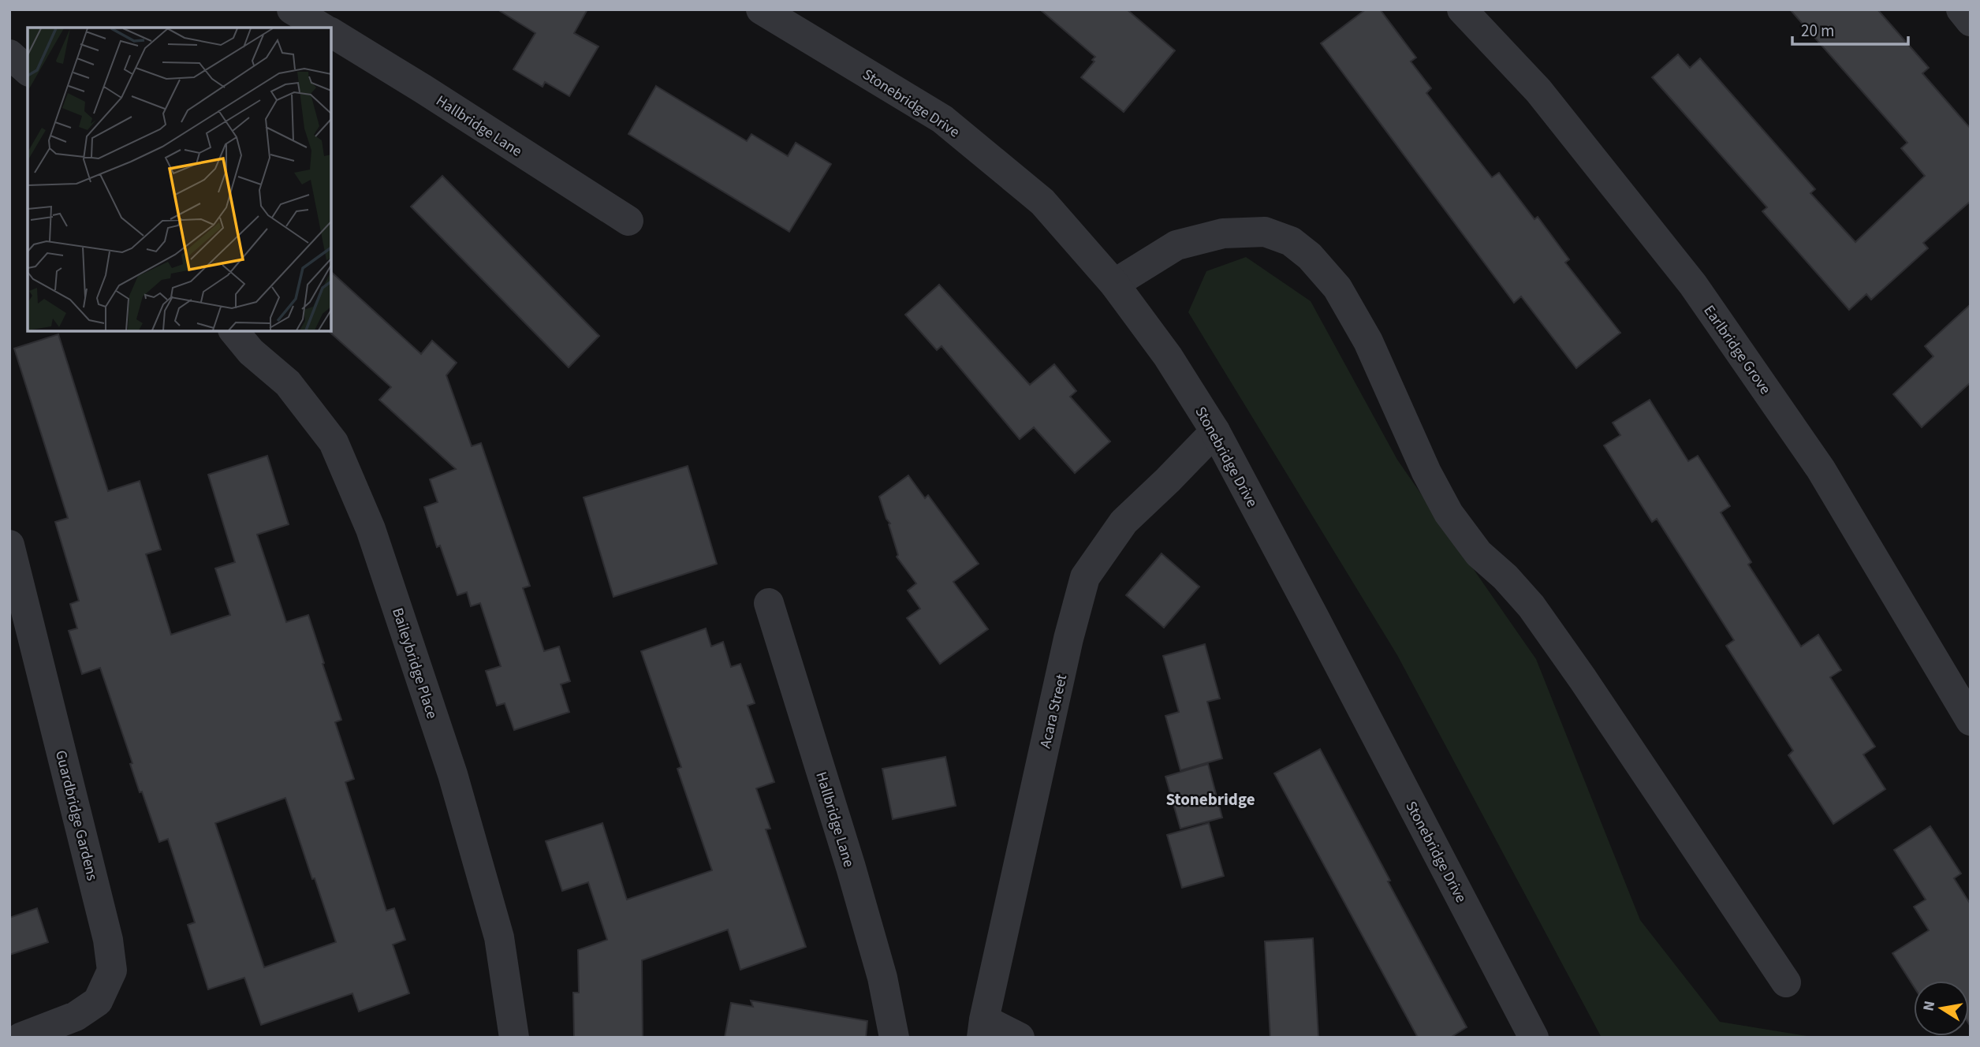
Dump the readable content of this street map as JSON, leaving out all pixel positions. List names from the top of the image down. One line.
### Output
{"streets":{"street":["Stonebridge Drive","Hallbridge Lane","Earlbridge Grove","Baileybridge Place","Acara Street","Guardbridge Gardens"]},"crossings":[["Stonebridge Drive","Acara Street"]],"districts":["Stonebridge"],"scale_bar":"20 m","north":"left"}
